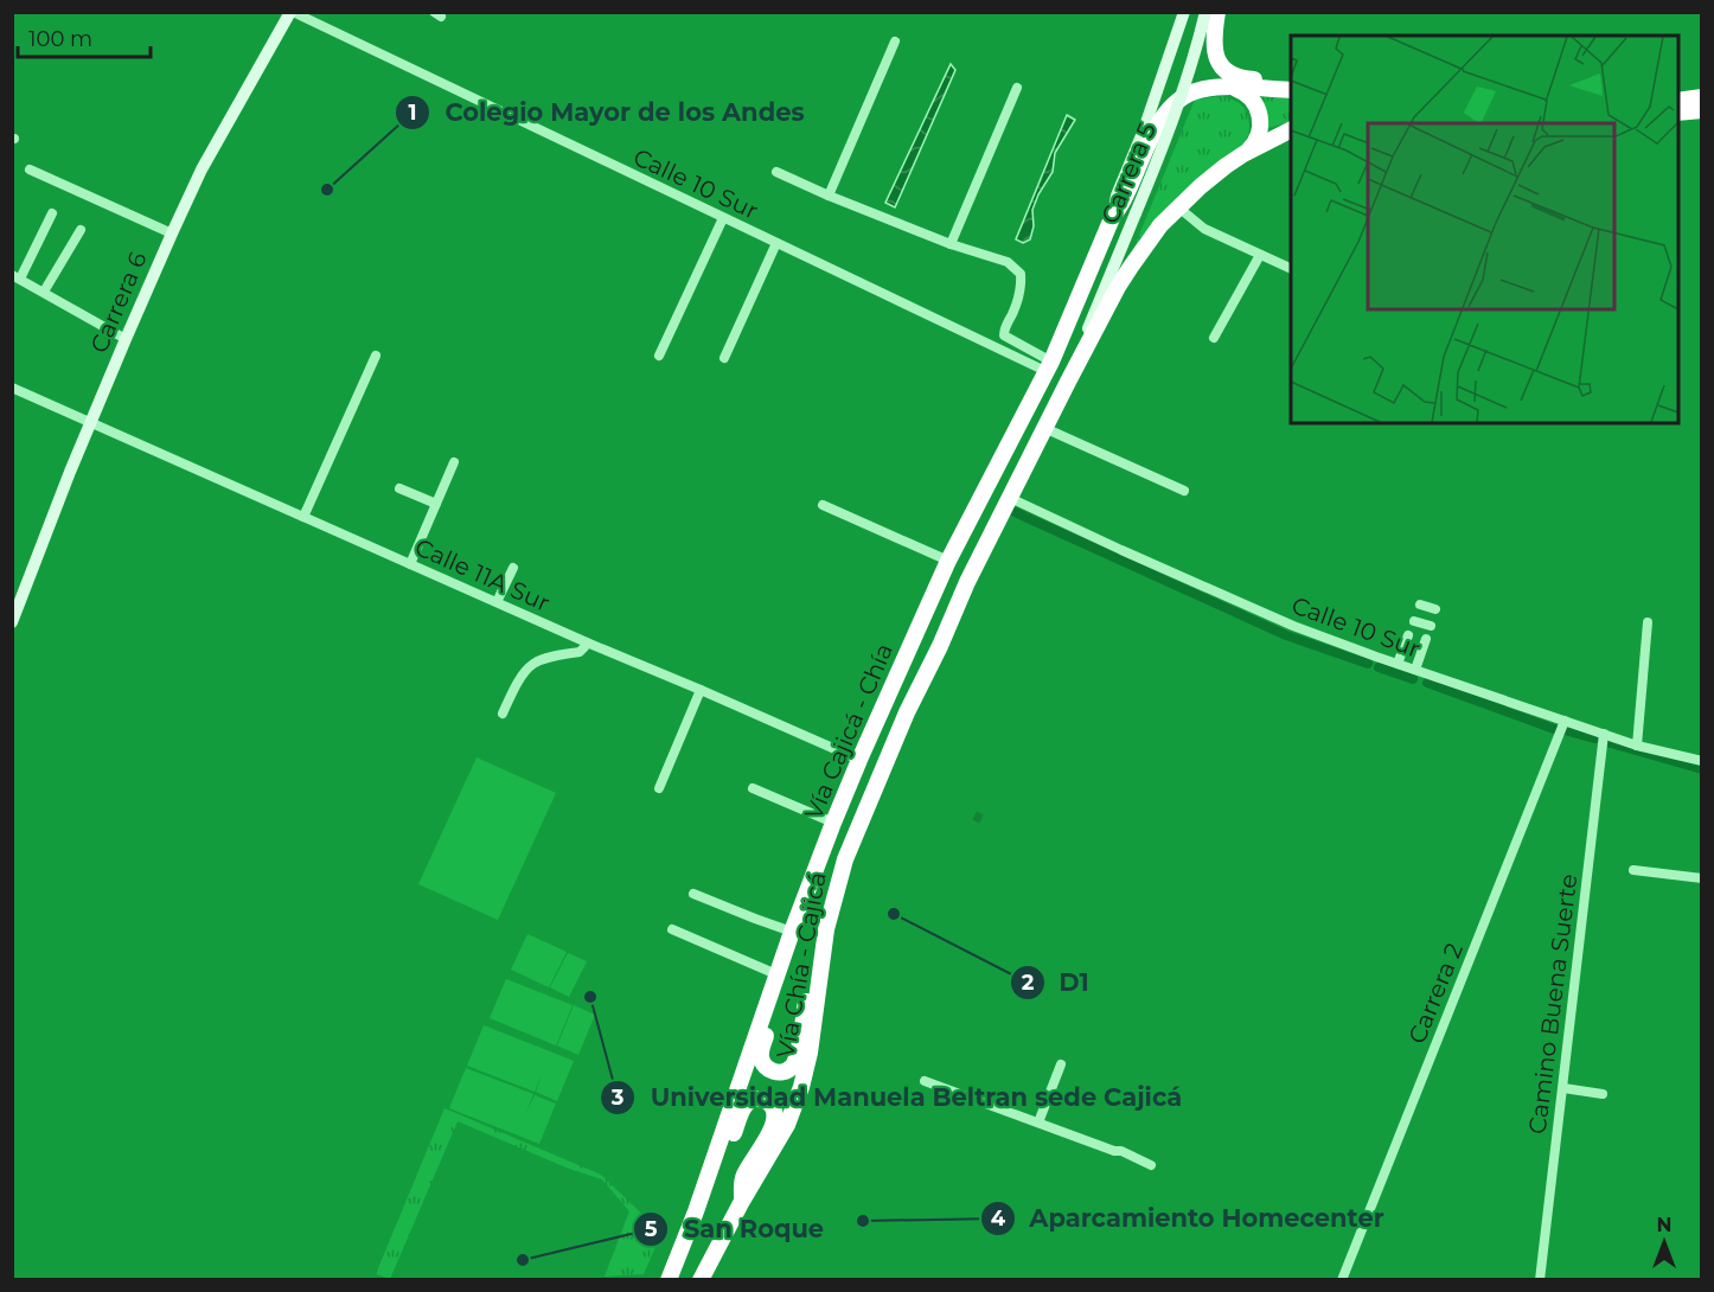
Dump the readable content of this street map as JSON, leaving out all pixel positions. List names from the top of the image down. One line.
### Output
{"streets":{"highway":["Vía Cajicá - Chía","Vía Chía - Cajicá"],"main road":["Carrera 5","Carrera 6"],"street":["Calle 10 Sur","Calle 11A Sur","Carrera 2","Camino Buena Suerte"]},"crossings":[["Carrera 5","Vía Cajicá - Chía"],["Carrera 5","Vía Chía - Cajicá"],["Calle 10 Sur","Carrera 6"],["Calle 10 Sur","Vía Cajicá - Chía"],["Calle 10 Sur","Vía Chía - Cajicá"],["Calle 10 Sur","Carrera 2"],["Calle 10 Sur","Camino Buena Suerte"],["Carrera 6","Calle 11A Sur"],["Calle 11A Sur","Vía Cajicá - Chía"]],"places":["Colegio Mayor de los Andes","D1","Universidad Manuela Beltran sede Cajicá","Aparcamiento Homecenter","San Roque"],"scale_bar":"100 m","north":"top"}
